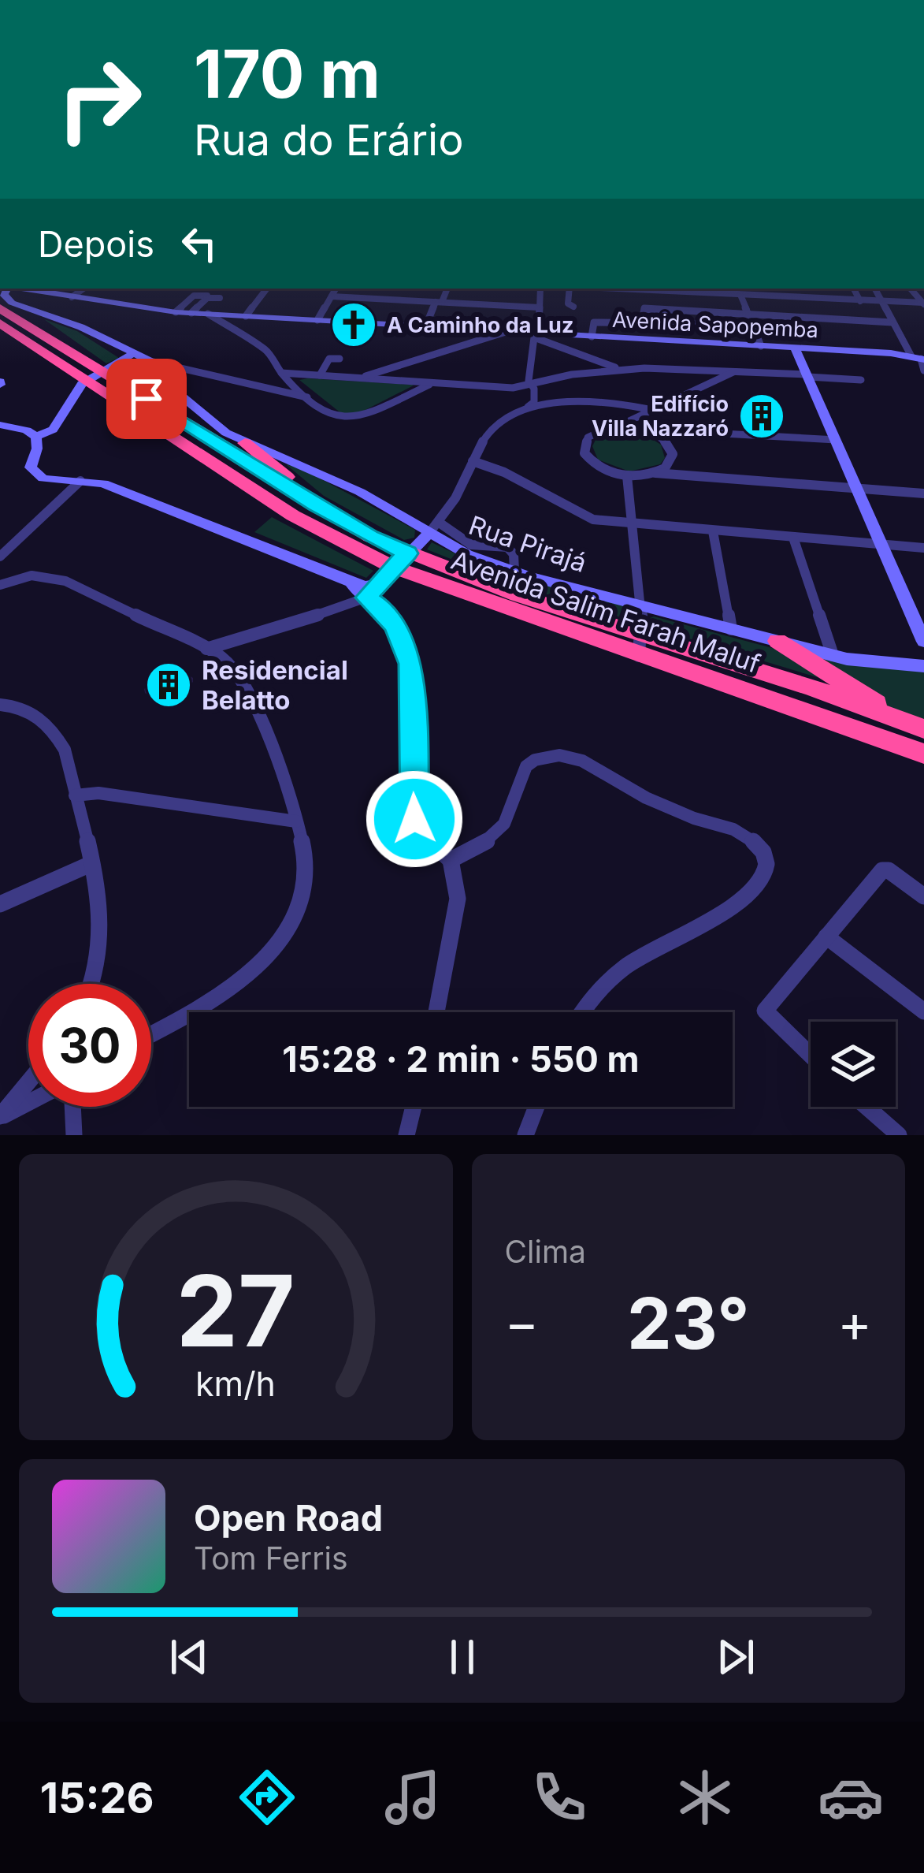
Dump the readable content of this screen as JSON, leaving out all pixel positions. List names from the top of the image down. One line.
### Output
{"streets":{"highway":["Avenida Salim Farah Maluf"],"street":["Avenida Sapopemba","Rua Pirajá"]},"places":{"church":["A Caminho da Luz"],"building":["Edifício Villa Nazzaró","Residencial Belatto"]},"page":{"turn":["170 m","Rua do Erário"],"then":"Depois","limit":"30","trip":"15:28 · 2 min · 550 m","tile":"Clima","heat":["−","23°","+"],"song":["Open Road","Tom Ferris"],"tabs":"15:26","gauge":["27","km/h"]}}
